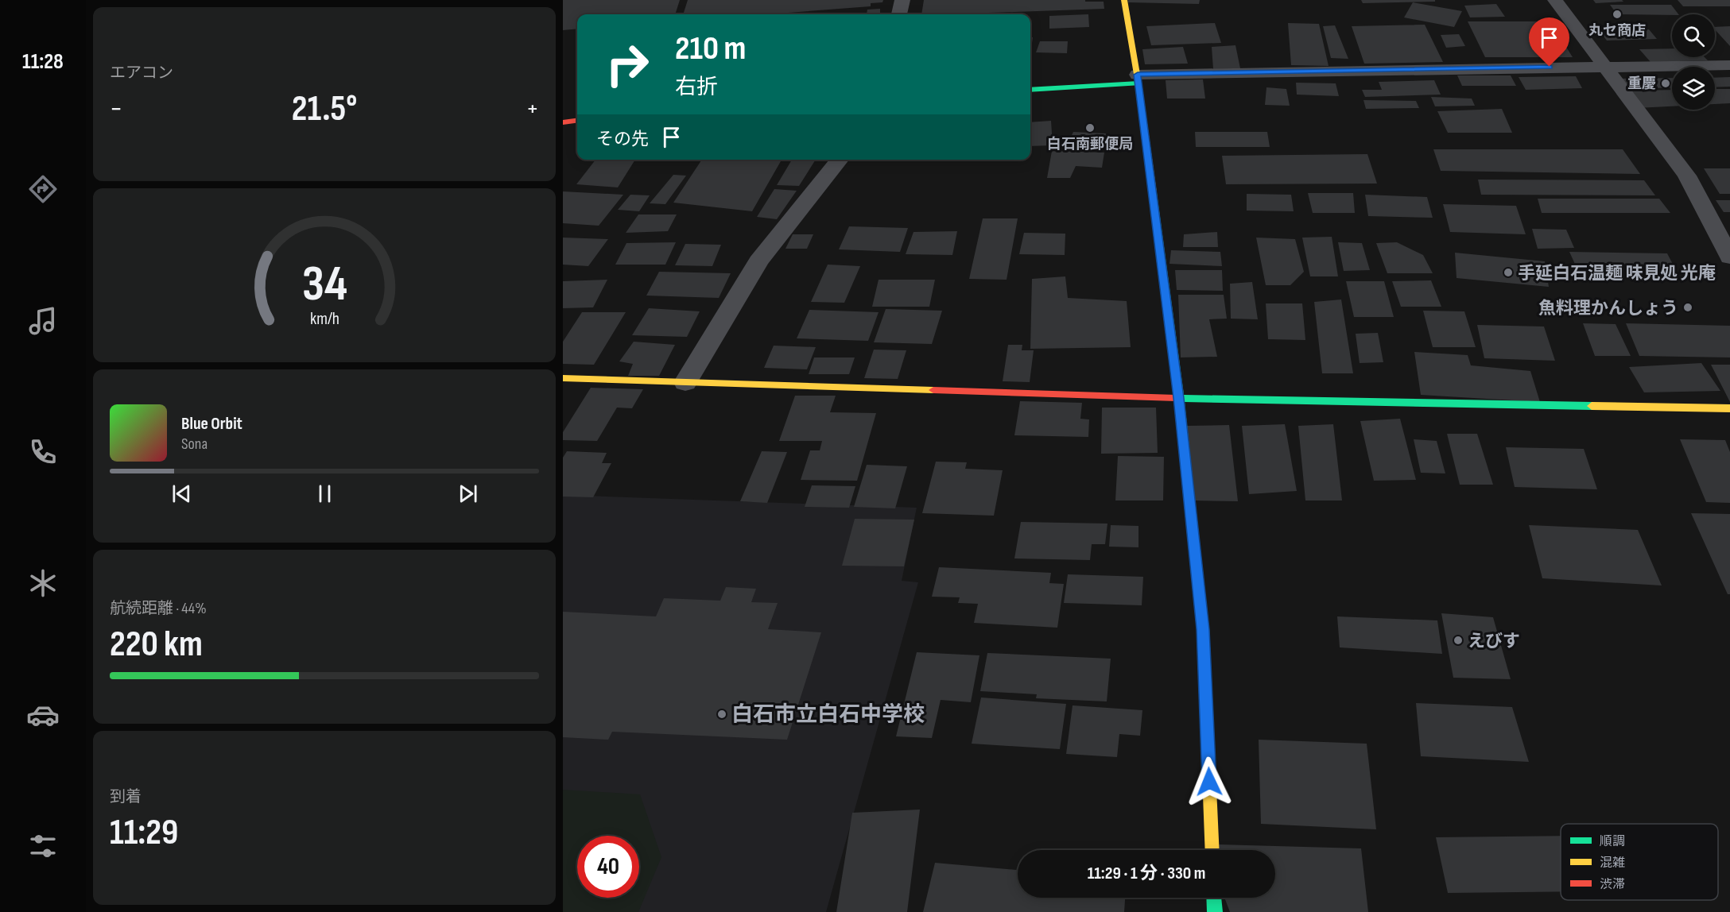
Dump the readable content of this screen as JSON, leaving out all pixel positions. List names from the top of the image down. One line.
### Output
{"places":["丸セ商店","重慶","白石南郵便局","手延白石温麺 味見処 光庵","魚料理かんしょう","えびす","白石市立白石中学校"],"legend":["順調","混雑","渋滞"],"page":{"tabs":"11:28","tile":["エアコン",["航続距離 · 44%","220 km"],["到着","11:29"]],"turn":["210 m","右折"],"heat":["−","21.5°","+"],"then":"その先","song":["Blue Orbit","Sona"],"limit":"40","trip":"11:29 · 1 分 · 330 m","gauge":["34","km/h"]}}
